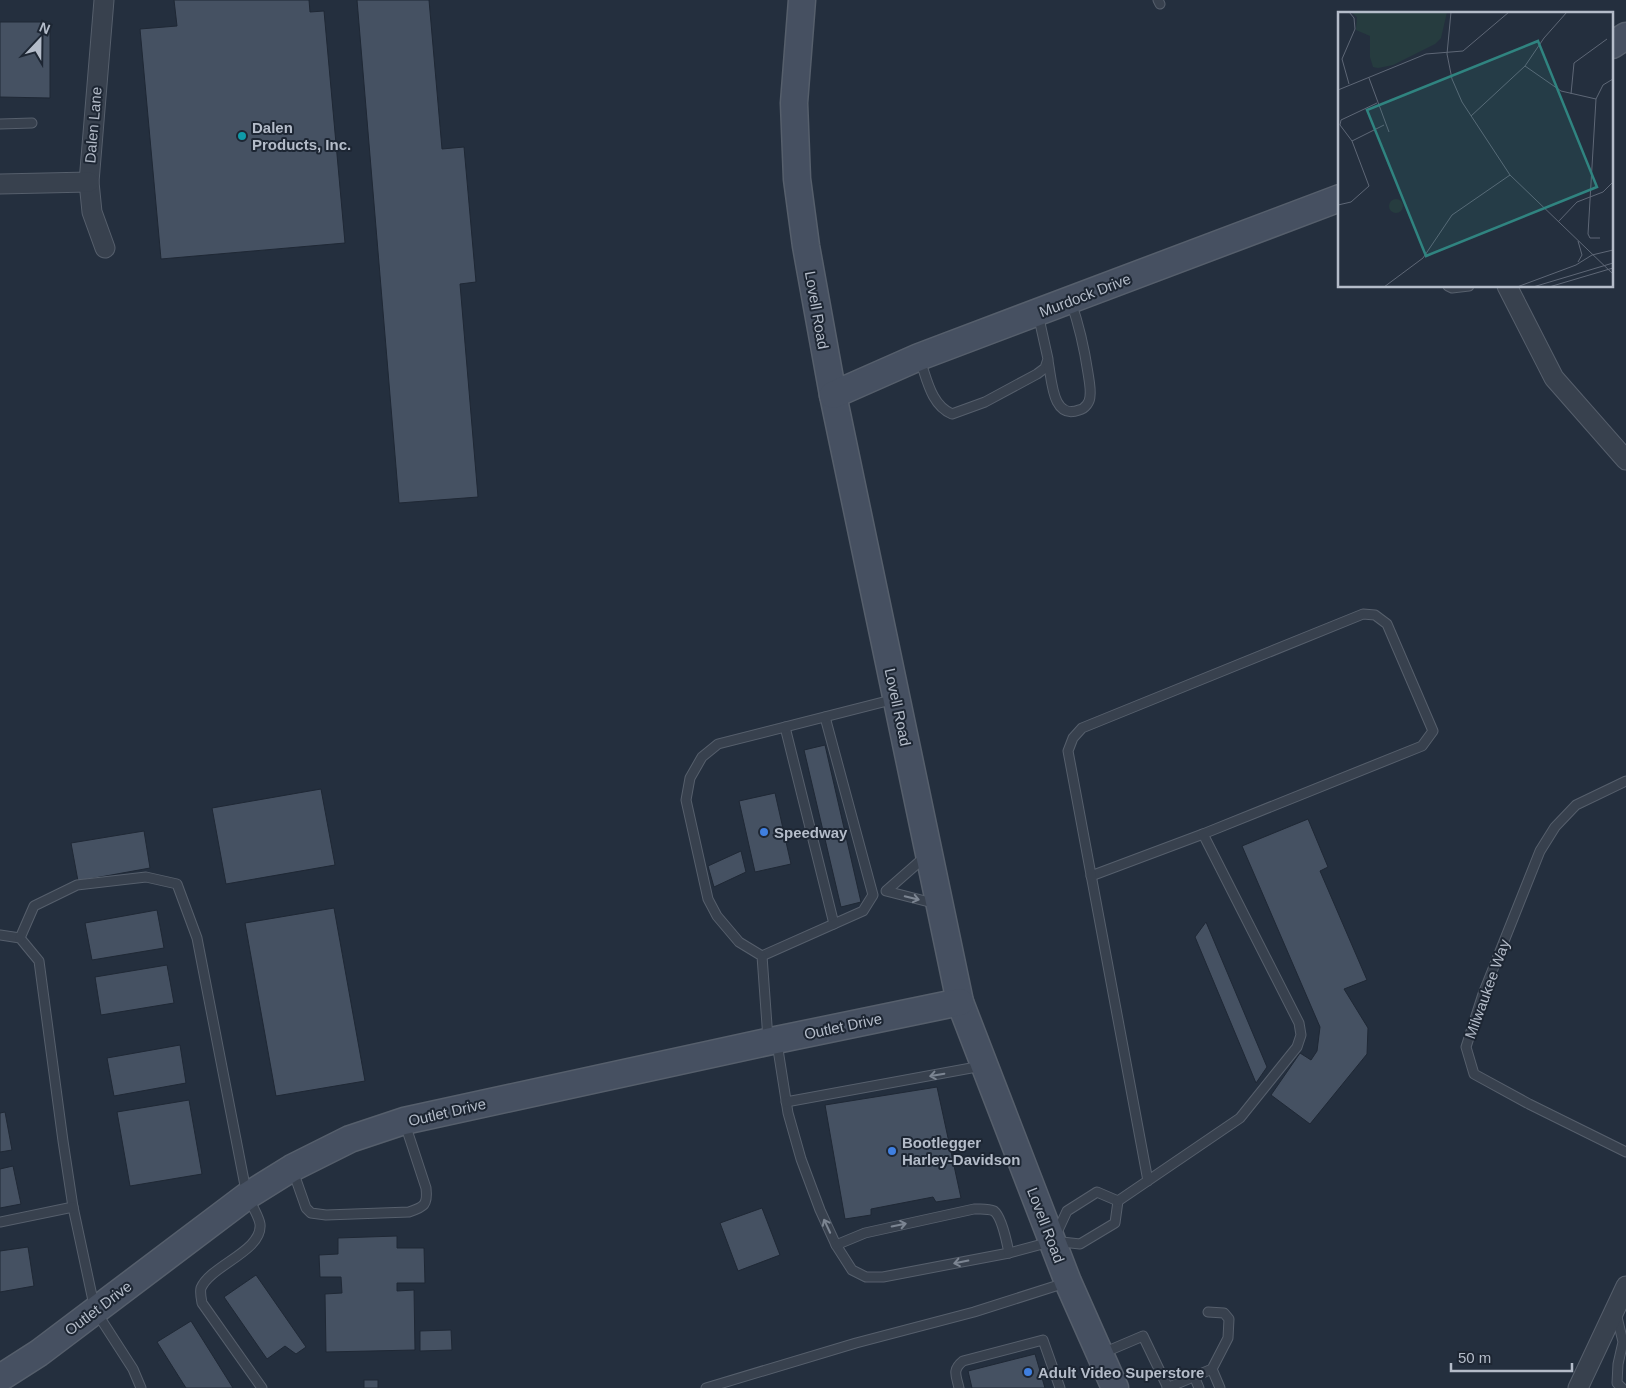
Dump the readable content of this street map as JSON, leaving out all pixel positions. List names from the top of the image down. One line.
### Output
{"streets":{"main road":["Murdock Drive","Lovell Road","Outlet Drive"],"street":["Dalen Lane"],"lane":["Milwaukee Way"]},"crossings":[["Murdock Drive","Lovell Road"],["Lovell Road","Outlet Drive"]],"places":["Dalen Products, Inc.","Speedway","Bootlegger Harley-Davidson","Adult Video Superstore"],"scale_bar":"50 m","north":"top"}
